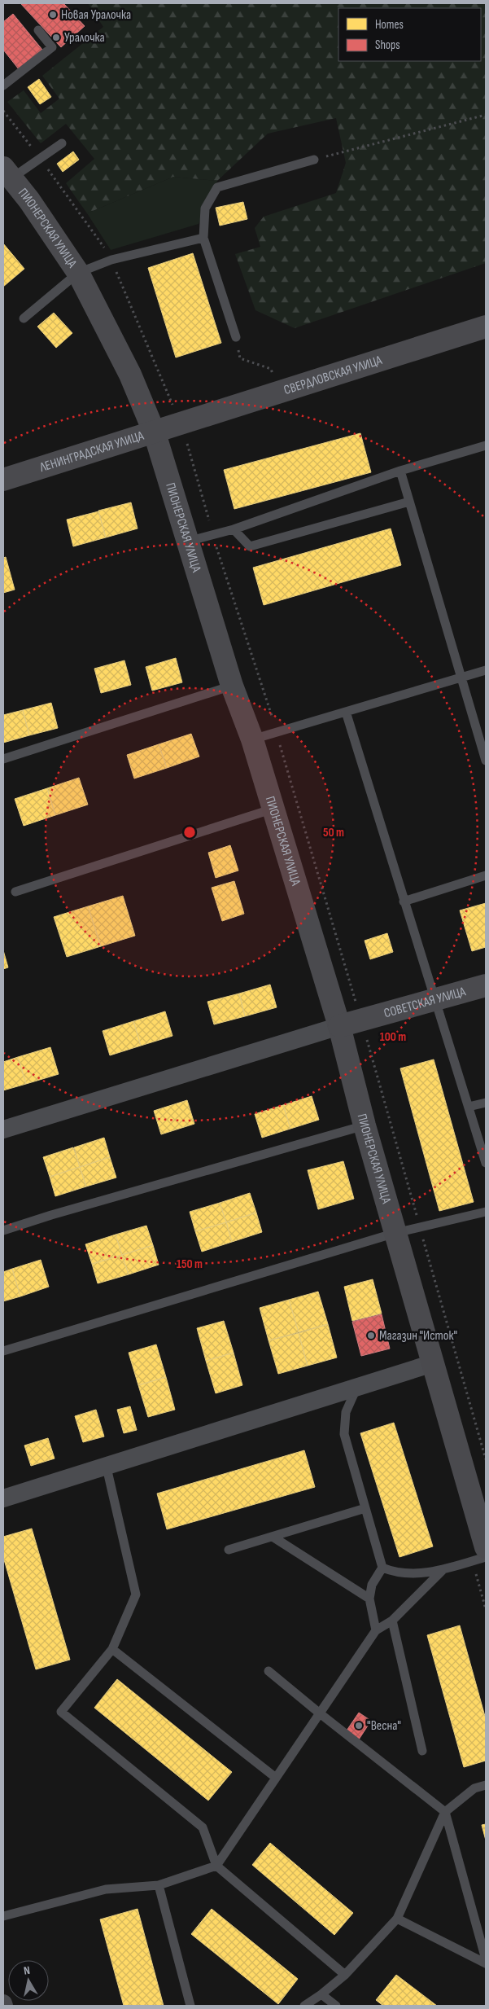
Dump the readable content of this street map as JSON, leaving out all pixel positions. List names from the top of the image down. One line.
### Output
{"streets":{"street":["ПИОНЕРСКАЯ УЛИЦА","СВЕРДЛОВСКАЯ УЛИЦА","ЛЕНИНГРАДСКАЯ УЛИЦА","СОВЕТСКАЯ УЛИЦА"]},"crossings":[["ПИОНЕРСКАЯ УЛИЦА","ЛЕНИНГРАДСКАЯ УЛИЦА"],["ПИОНЕРСКАЯ УЛИЦА","СОВЕТСКАЯ УЛИЦА"],["СВЕРДЛОВСКАЯ УЛИЦА","ЛЕНИНГРАДСКАЯ УЛИЦА"]],"places":["Новая Уралочка","Уралочка","Магазин \"Исток\"","\"Весна\""],"legend":["Homes","Shops"],"north":"top","rings":["50 m","100 m","150 m"]}
